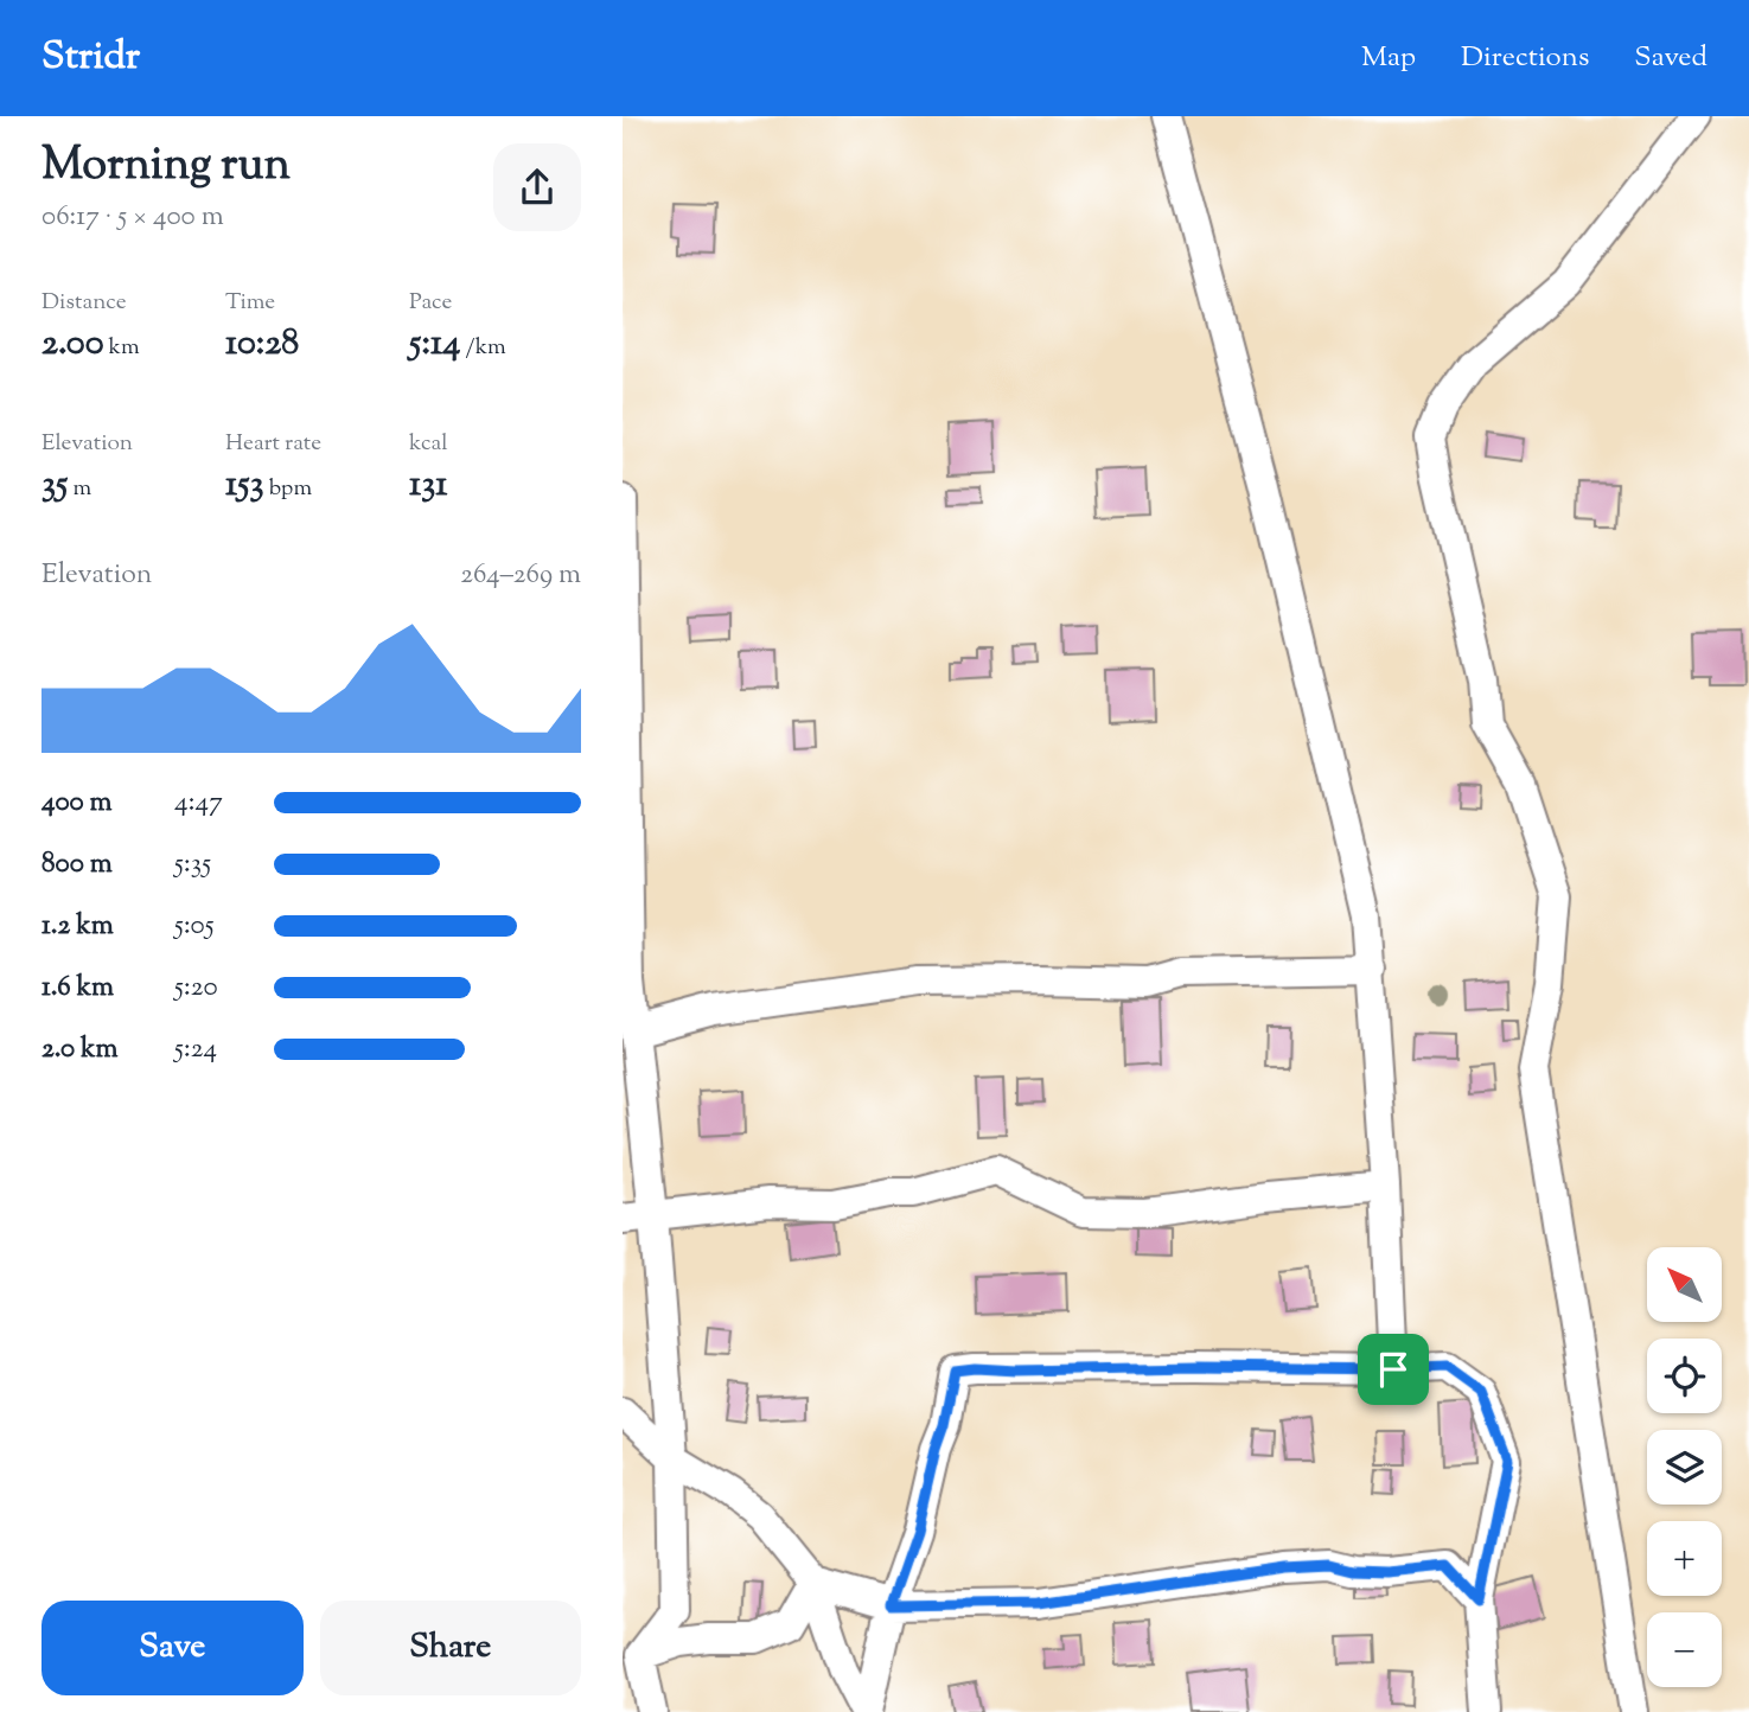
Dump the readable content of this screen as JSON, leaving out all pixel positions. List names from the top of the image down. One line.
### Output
{"north":"top left","page":{"header":"Stridr","nav":["Map","Directions","Saved"],"heading":["Morning run","06:17 · 5 × 400 m"],"stats":[["Distance","2.00 km"],["Time","10:28"],["Pace","5:14 /km"],["Elevation","35 m"],["Heart rate","153 bpm"],["kcal","131"]],"chart":["Elevation","264–269 m"],"list":[{"name":"400 m","note":"4:47"},{"name":"800 m","note":"5:35"},{"name":"1.2 km","note":"5:05"},{"name":"1.6 km","note":"5:20"},{"name":"2.0 km","note":"5:24"}],"map_buttons":["+","−"],"buttons":["Save","Share"]}}
